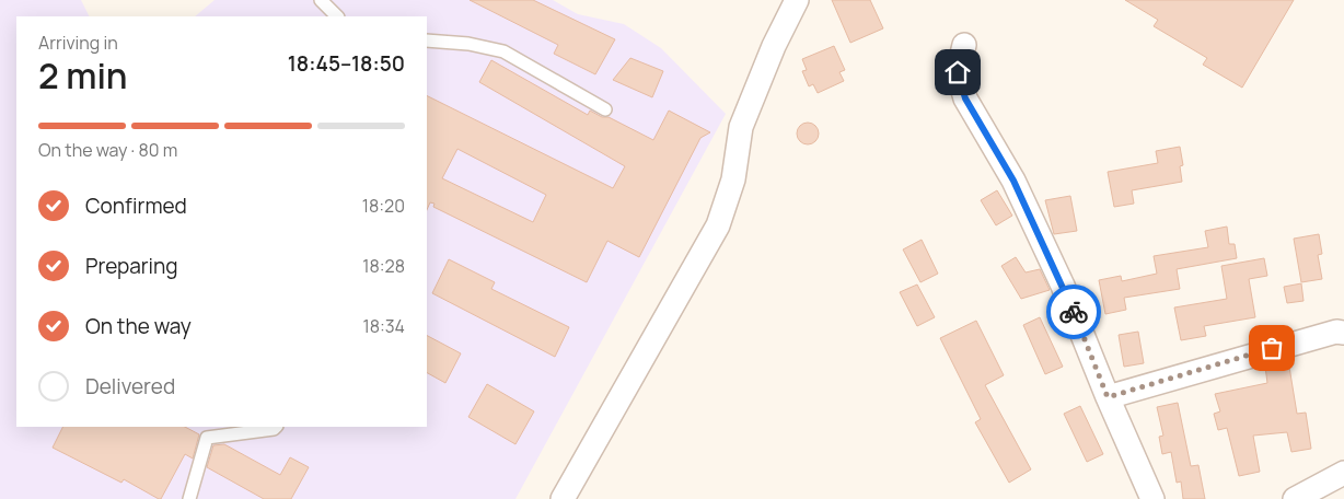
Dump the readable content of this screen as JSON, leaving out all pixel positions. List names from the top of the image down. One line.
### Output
{"page":{"heading":["2 min","Arriving in","18:45–18:50"],"bar":"On the way · 80 m","list":[["Confirmed","18:20"],["Preparing","18:28"],["On the way","18:34"],"Delivered"]}}
